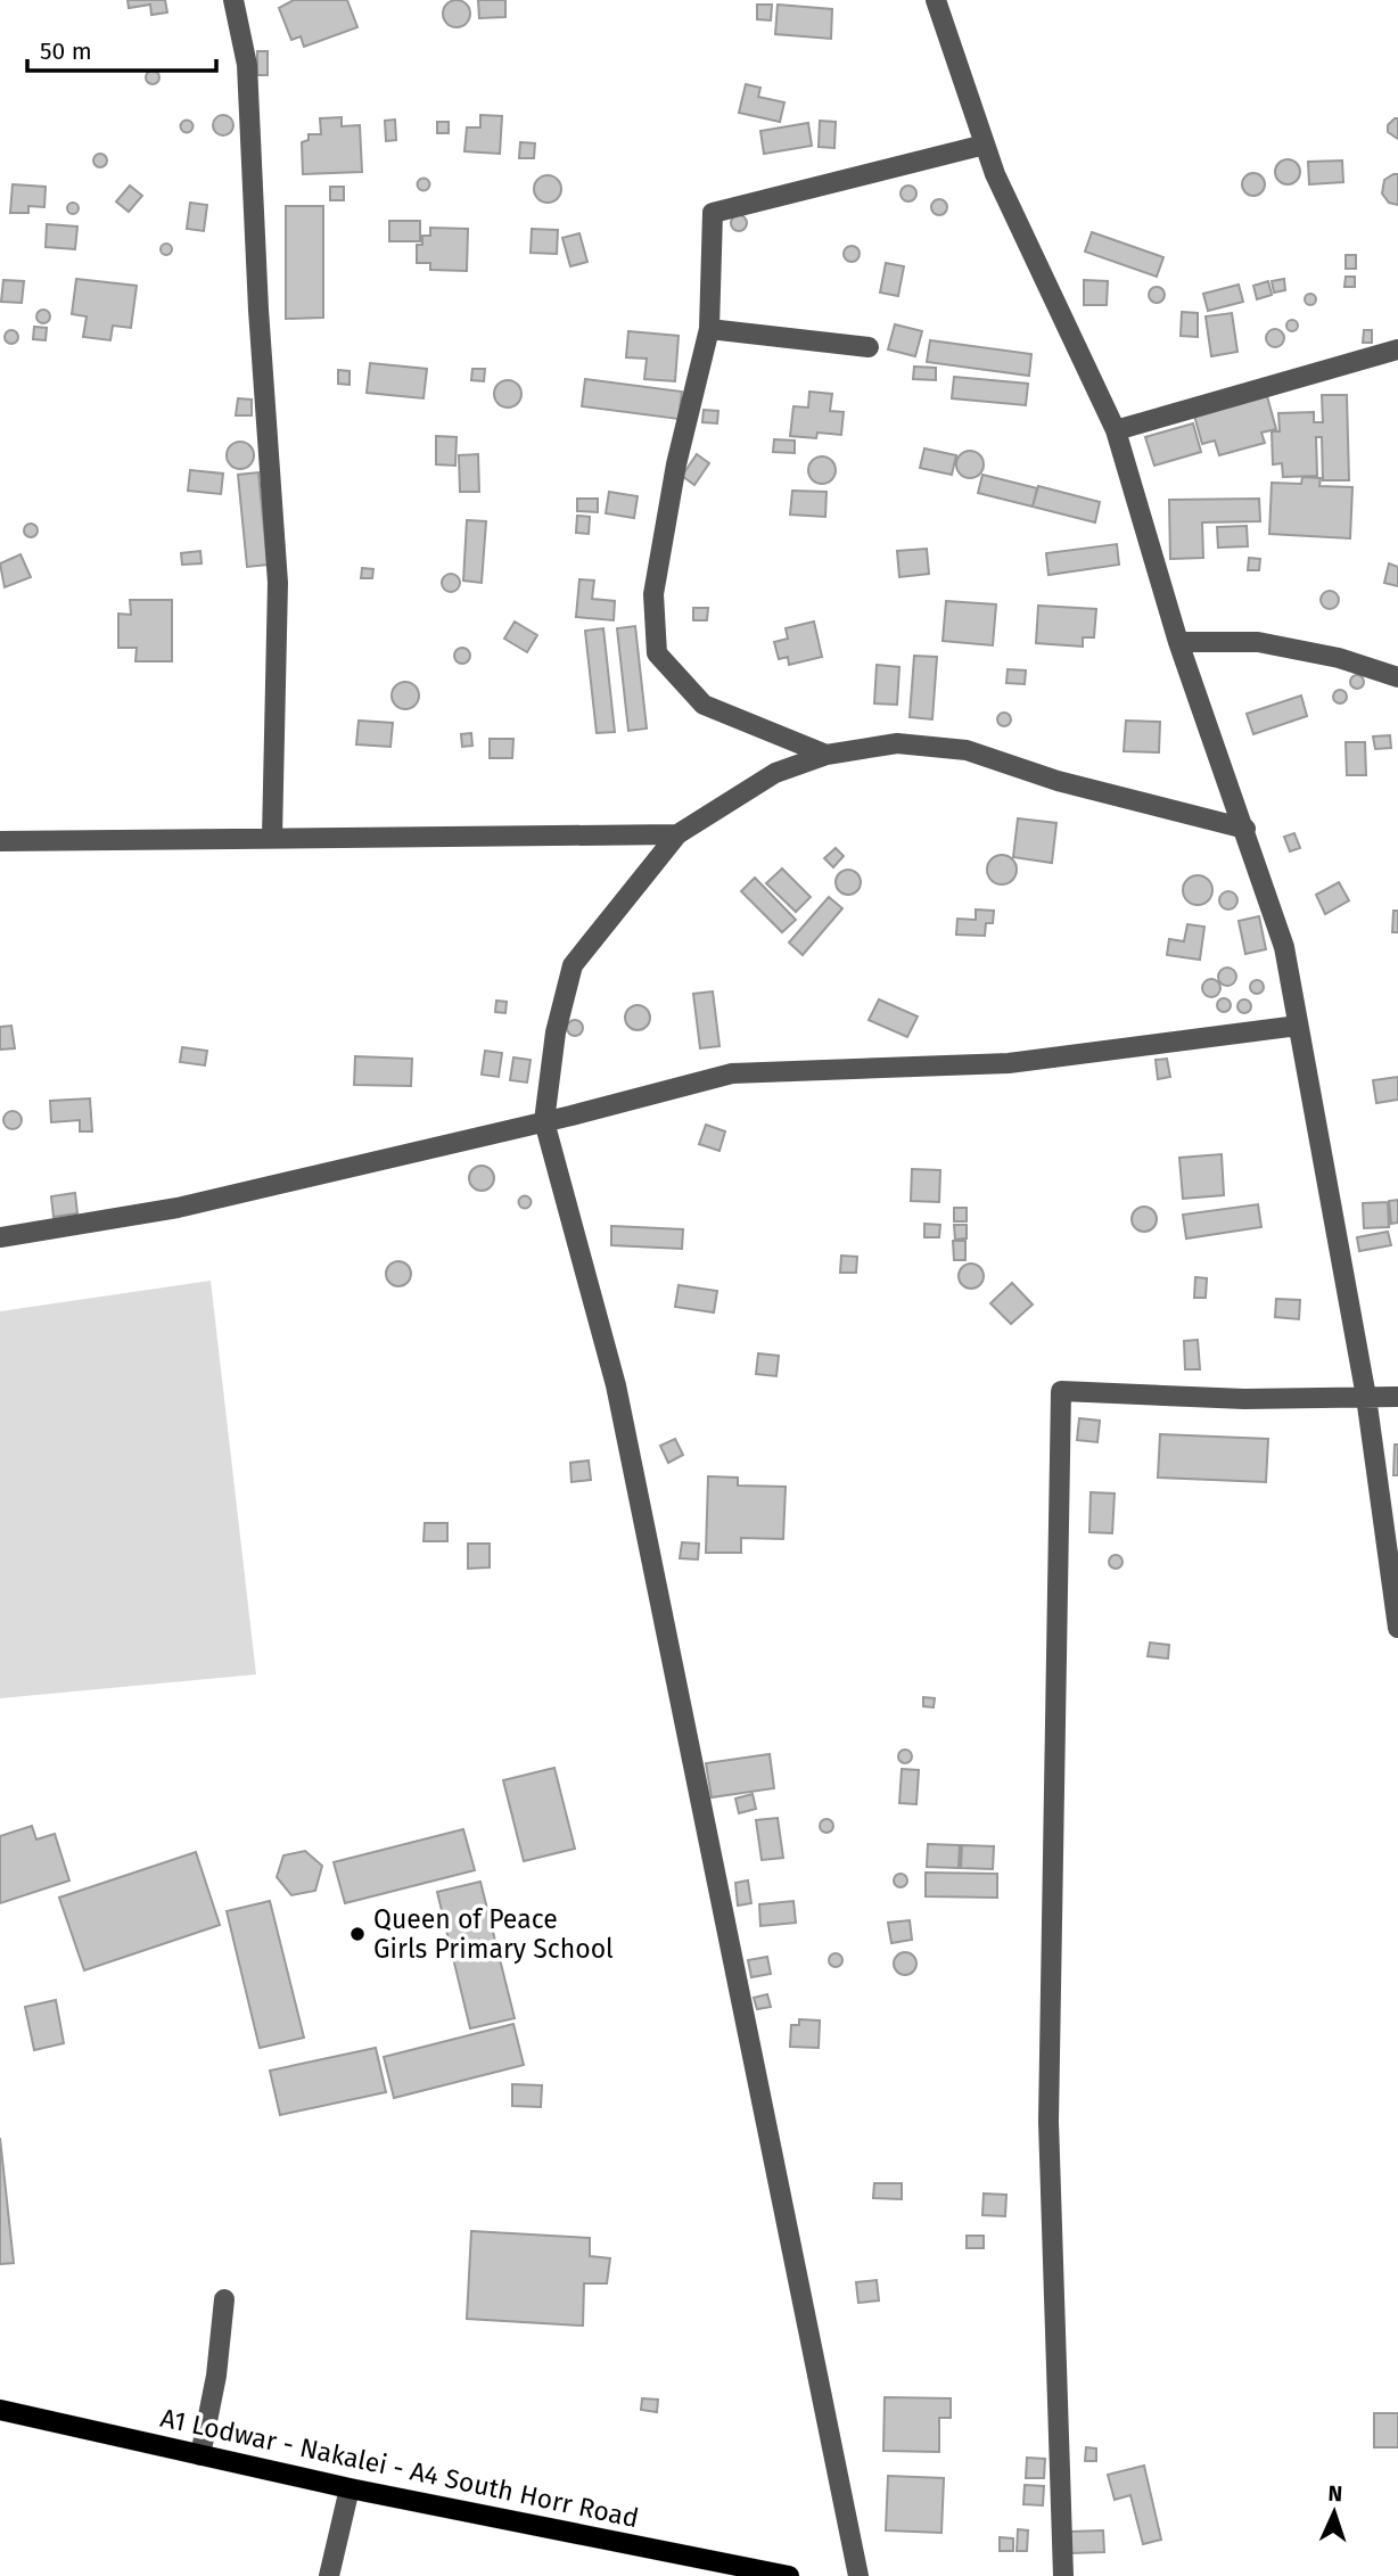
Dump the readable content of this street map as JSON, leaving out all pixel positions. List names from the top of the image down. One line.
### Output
{"streets":{"main road":["A1 Lodwar - Nakalei - A4 South Horr Road"]},"places":["Queen of Peace Girls Primary School"],"scale_bar":"50 m","north":"top"}
